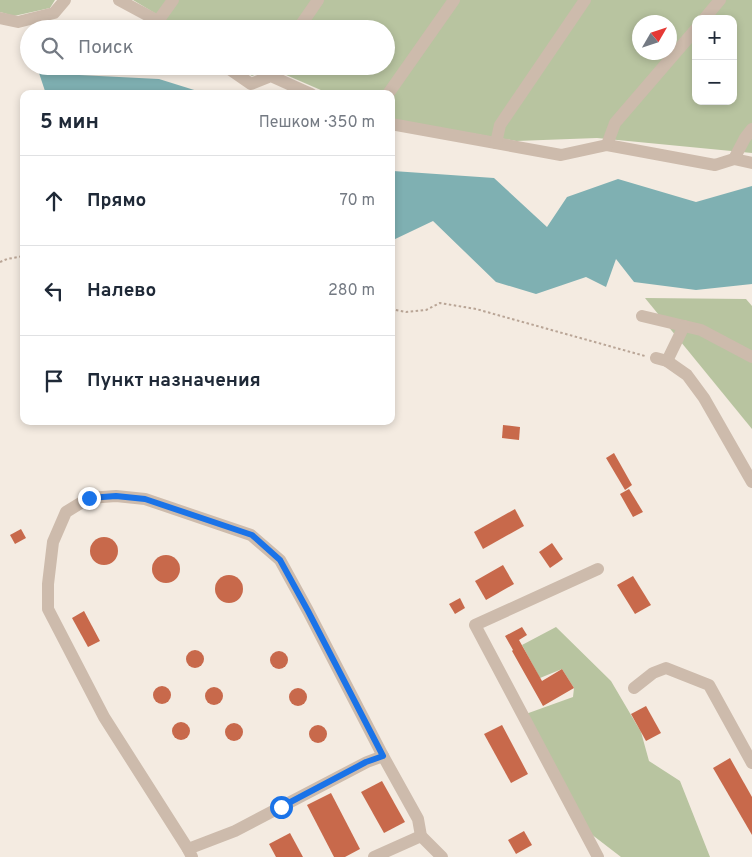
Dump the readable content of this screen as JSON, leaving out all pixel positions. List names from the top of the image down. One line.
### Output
{"north":"top right","page":{"map_buttons":["+","−"],"search":"Поиск","heading":["5 мин","Пешком · 350 m"],"list":[["Прямо","70 m"],["Налево","280 m"],"Пункт назначения"]}}
